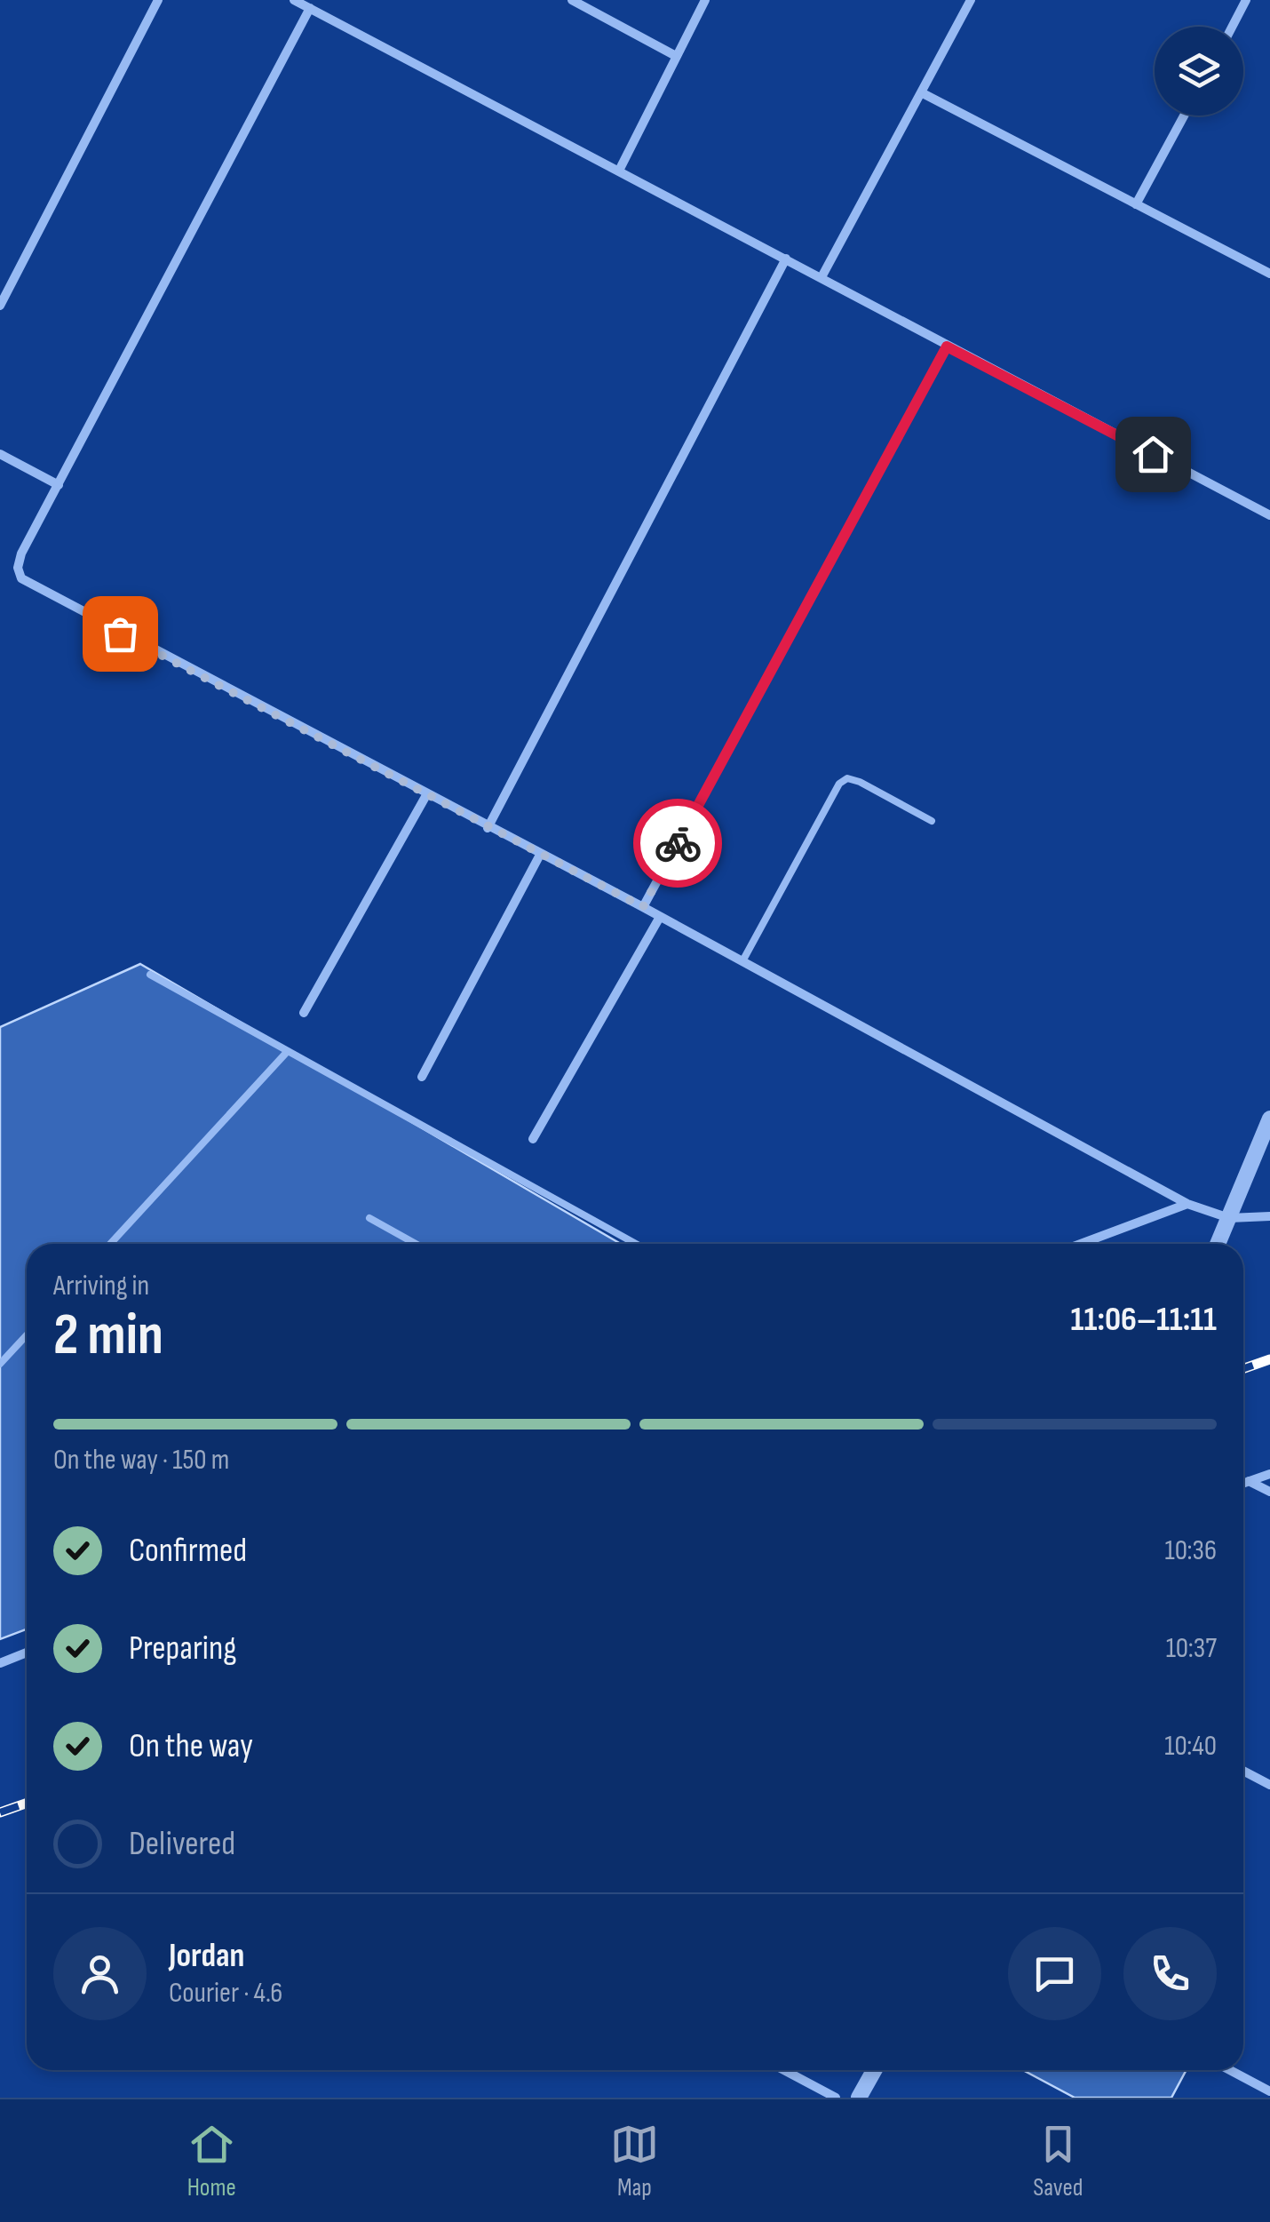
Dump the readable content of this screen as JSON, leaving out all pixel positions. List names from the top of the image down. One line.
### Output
{"page":{"heading":["2 min","Arriving in","11:06–11:11"],"panel":["Jordan","Courier · 4.6"],"bar":"On the way · 150 m","list":[["Confirmed","10:36"],["Preparing","10:37"],["On the way","10:40"],"Delivered"],"tabs":["Home","Map","Saved"]}}
